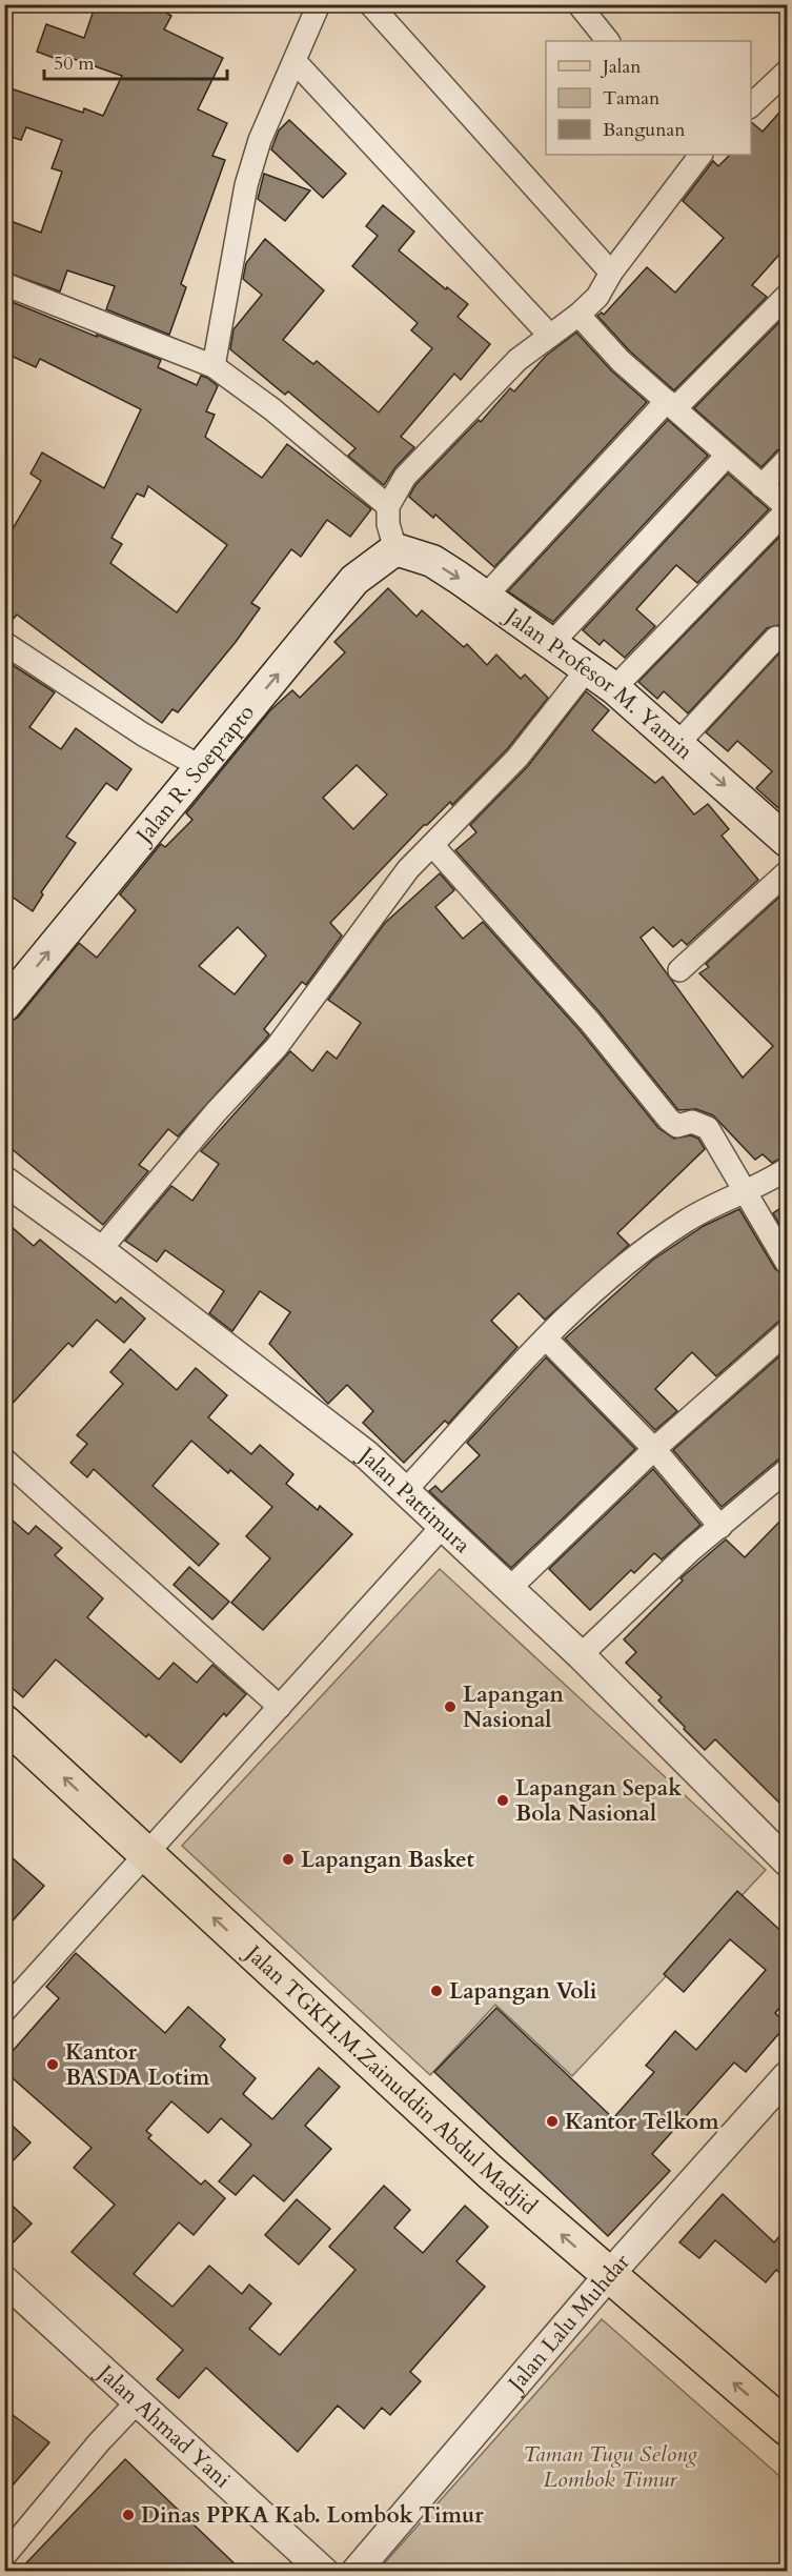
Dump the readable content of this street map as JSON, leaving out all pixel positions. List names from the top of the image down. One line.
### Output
{"streets":{"main road":["Jalan Profesor M. Yamin","Jalan R. Soeprapto","Jalan TGKH.M.Zainuddin Abdul Madjid"],"street":["Jalan Pattimura","Jalan Lalu Muhdar","Jalan Ahmad Yani"]},"crossings":[["Jalan Profesor M. Yamin","Jalan R. Soeprapto"],["Jalan TGKH.M.Zainuddin Abdul Madjid","Jalan Lalu Muhdar"]],"one_way":["Jalan Profesor M. Yamin","Jalan R. Soeprapto","Jalan TGKH.M.Zainuddin Abdul Madjid"],"parks":["Taman Tugu Selong Lombok Timur"],"places":["Lapangan Nasional","Lapangan Sepak Bola Nasional","Lapangan Basket","Lapangan Voli","Kantor BASDA Lotim","Kantor Telkom","Dinas PPKA Kab. Lombok Timur"],"legend":["Jalan","Taman","Bangunan"],"scale_bar":"50 m"}
